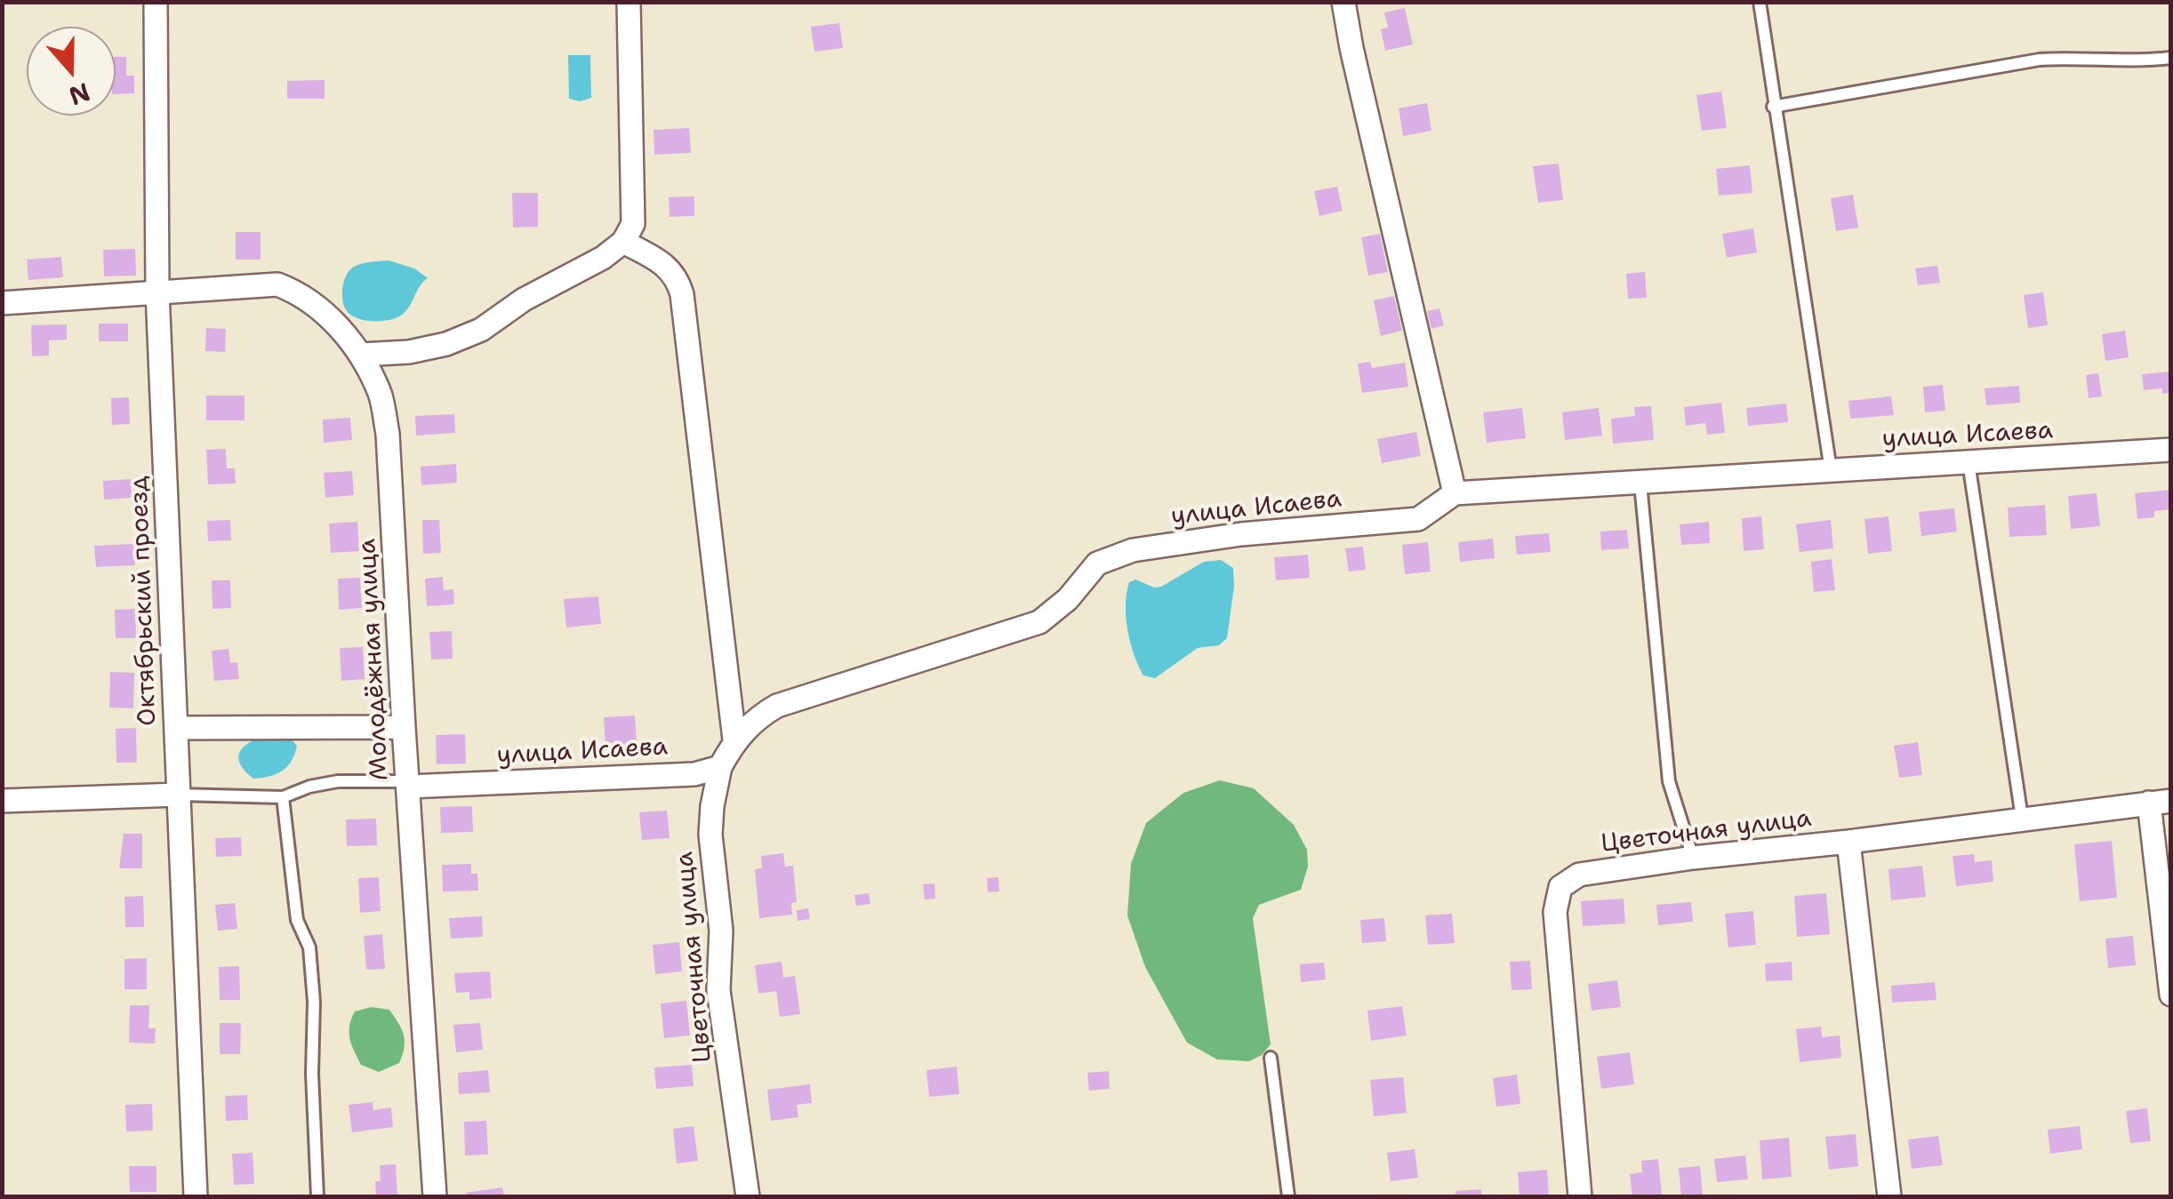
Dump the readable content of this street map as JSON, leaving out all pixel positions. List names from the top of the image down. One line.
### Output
{"streets":{"street":["улица Исаева","Октябрьский проезд","Молодёжная улица","Цветочная улица"]},"crossings":[["улица Исаева","Молодёжная улица"],["улица Исаева","Цветочная улица"],["Октябрьский проезд","Молодёжная улица"]],"north":"bottom"}
